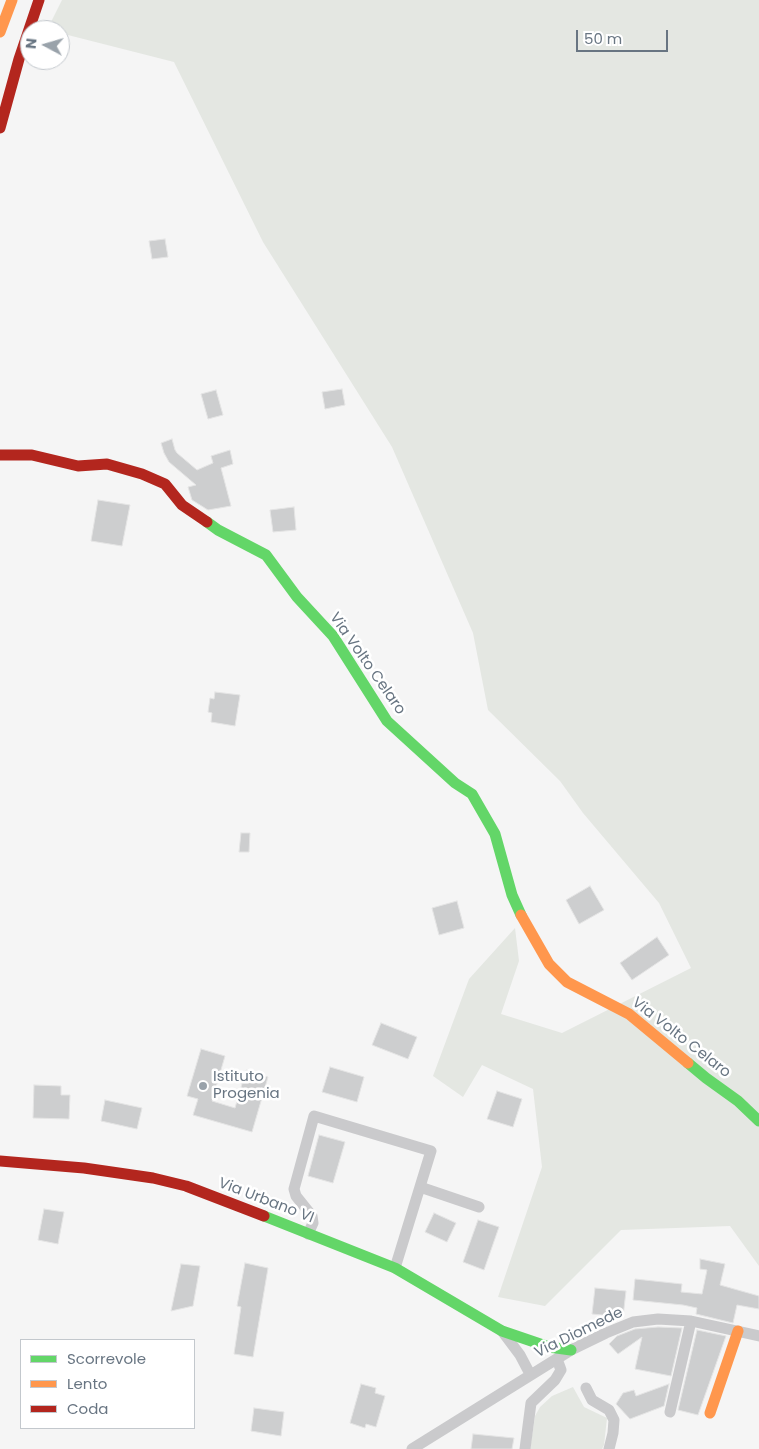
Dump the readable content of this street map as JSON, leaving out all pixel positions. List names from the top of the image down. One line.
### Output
{"streets":{"main road":["Via Volto Celaro","Via Urbano VI"],"street":["Via Diomede"]},"crossings":[["Via Urbano VI","Via Diomede"]],"places":["Istituto Progenia"],"legend":["Scorrevole","Lento","Coda"],"scale_bar":"50 m","north":"left"}
